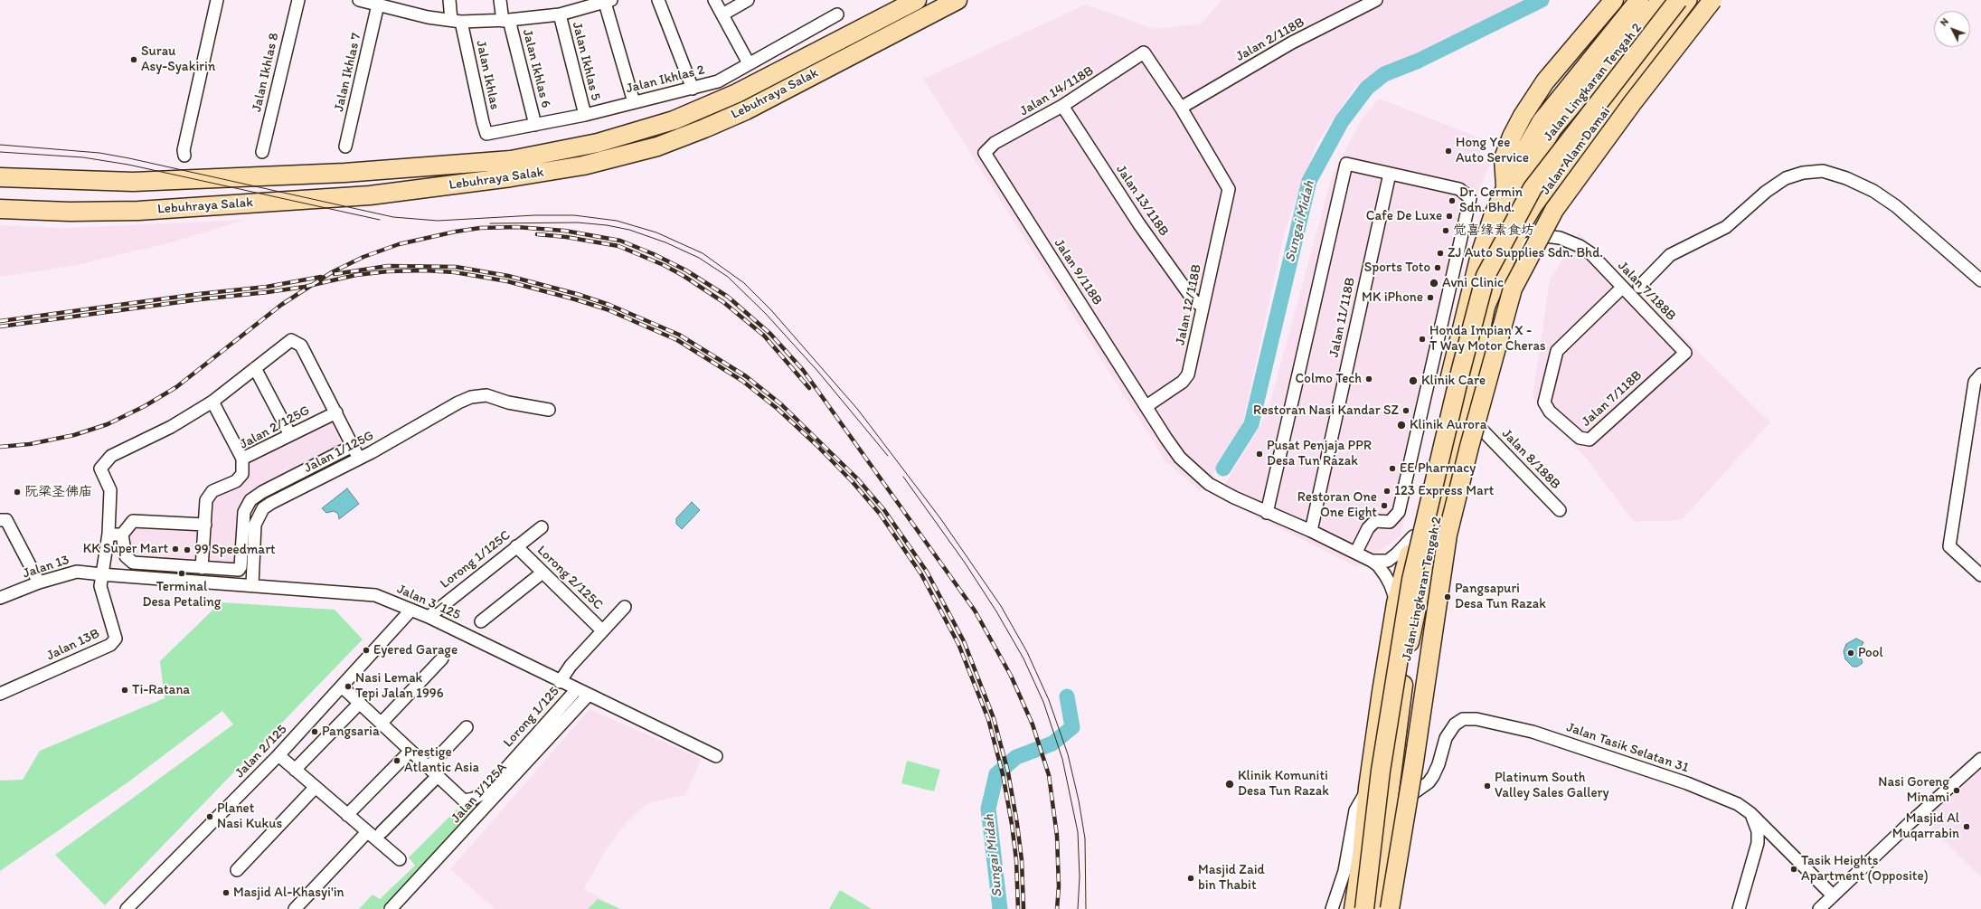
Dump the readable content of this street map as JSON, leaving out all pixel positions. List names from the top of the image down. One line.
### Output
{"streets":{"highway":["Jalan Lingkaran Tengah 2","Lebuhraya Salak"],"main road":["Jalan Alam Damai"],"street":["Jalan 2/118B","Jalan Ikhlas 5","Jalan Ikhlas 6","Jalan Ikhlas 8","Jalan Ikhlas 7","Jalan Ikhlas","Jalan Ikhlas 2","Jalan 14/118B","Jalan 13/118B","Jalan 9/118B","Jalan 7/188B","Jalan 12/118B","Jalan 11/118B","Jalan 7/118B","Jalan 2/125G","Jalan 1/125G","Jalan 8/188B","Lorong 1/125C","Jalan 13","Lorong 2/125C","Jalan 3/125","Jalan 13B","Lorong 1/125","Jalan Tasik Selatan 31","Jalan 2/125","Jalan 1/125A"]},"crossings":[["Jalan 2/118B","Jalan 14/118B"],["Jalan 2/118B","Jalan 12/118B"],["Jalan Ikhlas 5","Jalan Ikhlas"],["Jalan Ikhlas 5","Jalan Ikhlas 2"],["Jalan Ikhlas 6","Jalan Ikhlas"],["Jalan Ikhlas 6","Jalan Ikhlas 2"],["Jalan Ikhlas 7","Jalan Ikhlas"],["Jalan Ikhlas","Jalan Ikhlas 2"],["Jalan Lingkaran Tengah 2","Jalan Alam Damai"],["Jalan Lingkaran Tengah 2","Jalan 9/118B"],["Jalan Lingkaran Tengah 2","Jalan 8/188B"],["Jalan Lingkaran Tengah 2","Jalan Tasik Selatan 31"],["Jalan 14/118B","Jalan 13/118B"],["Jalan 14/118B","Jalan 9/118B"],["Jalan 14/118B","Jalan 12/118B"],["Jalan 13/118B","Jalan 12/118B"],["Jalan 9/118B","Jalan 12/118B"],["Jalan 9/118B","Jalan 11/118B"],["Jalan 7/188B","Jalan 7/118B"],["Jalan 1/125G","Jalan 3/125"],["Lorong 1/125C","Lorong 2/125C"],["Lorong 1/125C","Jalan 3/125"],["Jalan 13","Jalan 3/125"],["Jalan 13","Jalan 13B"],["Jalan 3/125","Jalan 13B"],["Jalan 3/125","Lorong 1/125"],["Jalan 3/125","Jalan 2/125"],["Jalan 3/125","Jalan 1/125A"]],"water":["Sungai Midah"],"places":["Surau Asy-Syakirin","Hong Yee Auto Service","Dr. Cermin Sdn. Bhd.","Cafe De Luxe","觉喜缘素食坊","ZJ Auto Supplies Sdn. Bhd.","Sports Toto","Avni Clinic","MK iPhone","Honda Impian X - T Way Motor Cheras","Colmo Tech","Klinik Care","Restoran Nasi Kandar SZ","Klinik Aurora","Pusat Penjaja PPR Desa Tun Razak","EE Pharmacy","123 Express Mart","阮梁圣佛庙","Restoran One One Eight","KK Super Mart","99 Speedmart","Terminal Desa Petaling","Pangsapuri Desa Tun Razak","Eyered Garage","Pool","Nasi Lemak Tepi Jalan 1996","Ti-Ratana","Pangsaria","Prestige Atlantic Asia","Klinik Komuniti Desa Tun Razak","Platinum South Valley Sales Gallery","Nasi Goreng Minami","Planet Nasi Kukus","Masjid Al Muqarrabin","Tasik Heights Apartment (Opposite)","Masjid Zaid bin Thabit","Masjid Al-Khasyi'in"],"north":"top left"}
